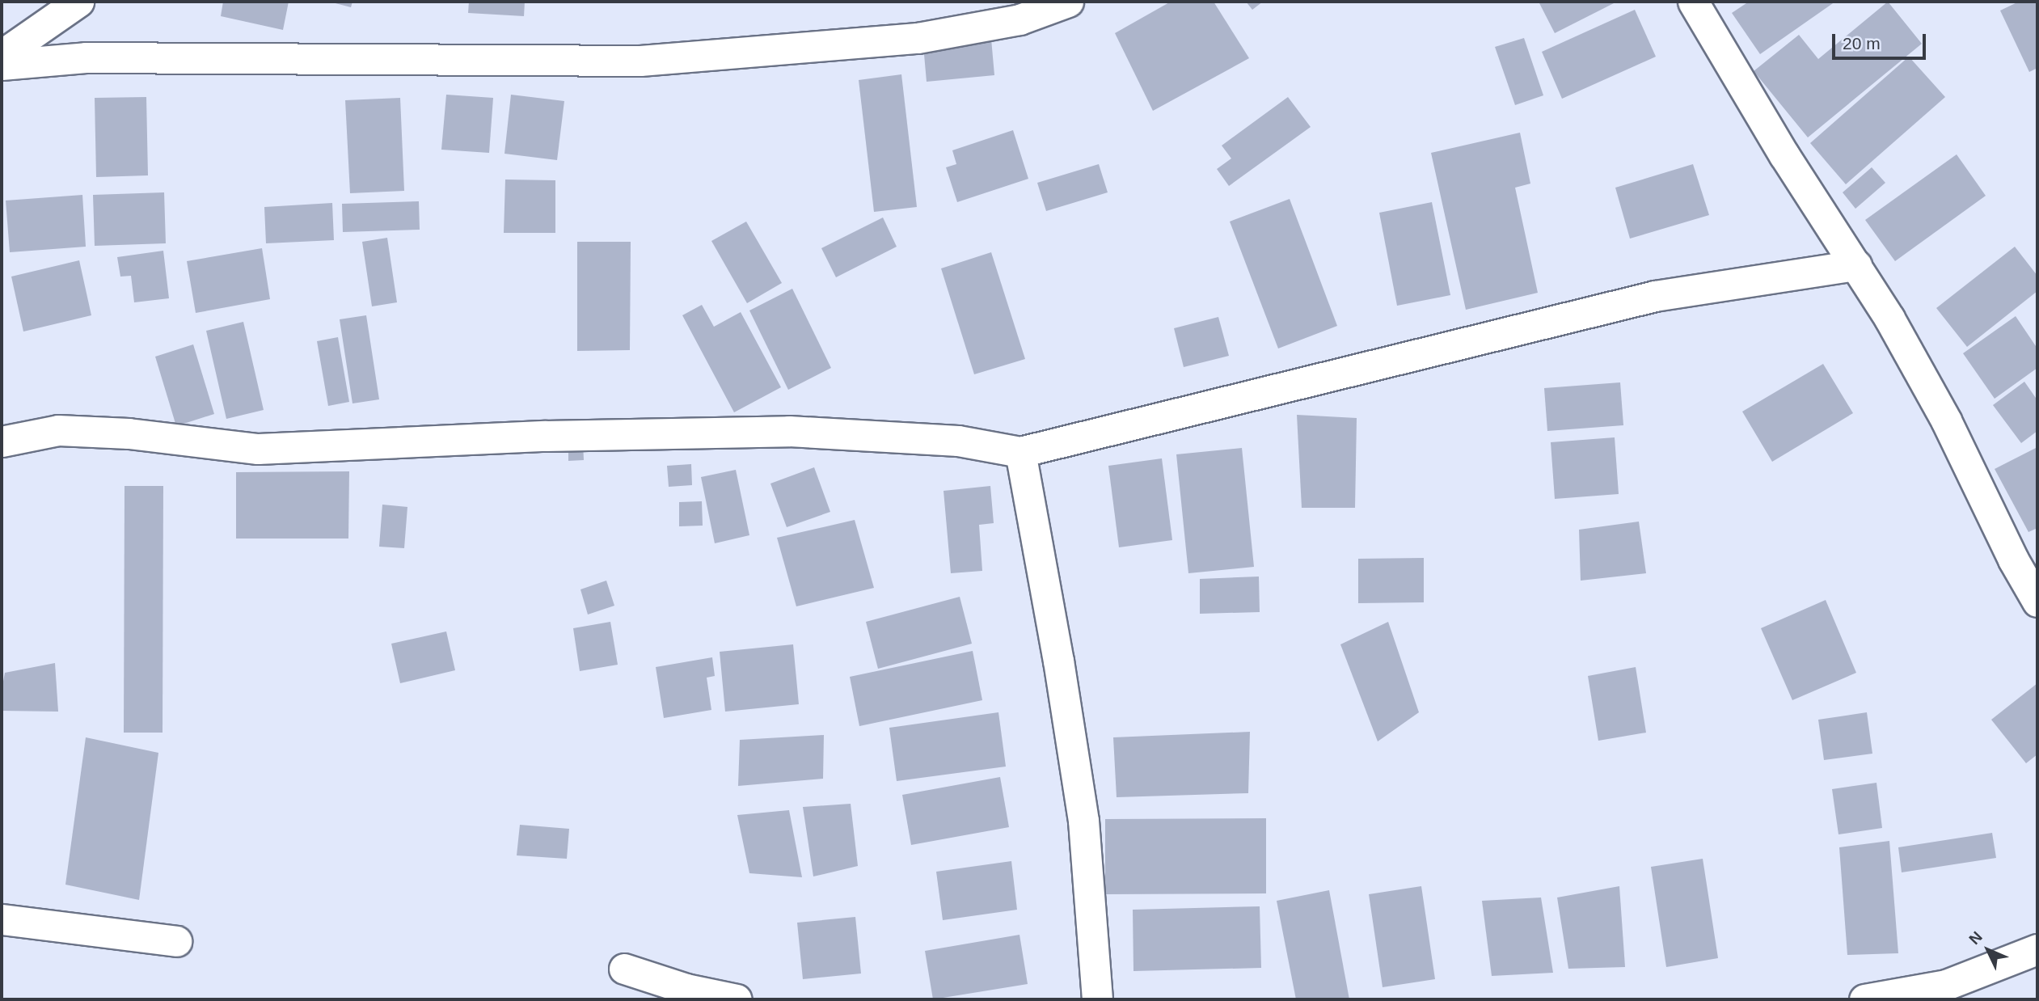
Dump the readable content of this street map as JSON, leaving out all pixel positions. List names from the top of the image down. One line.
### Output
{"scale_bar":"20 m","north":"top left"}
